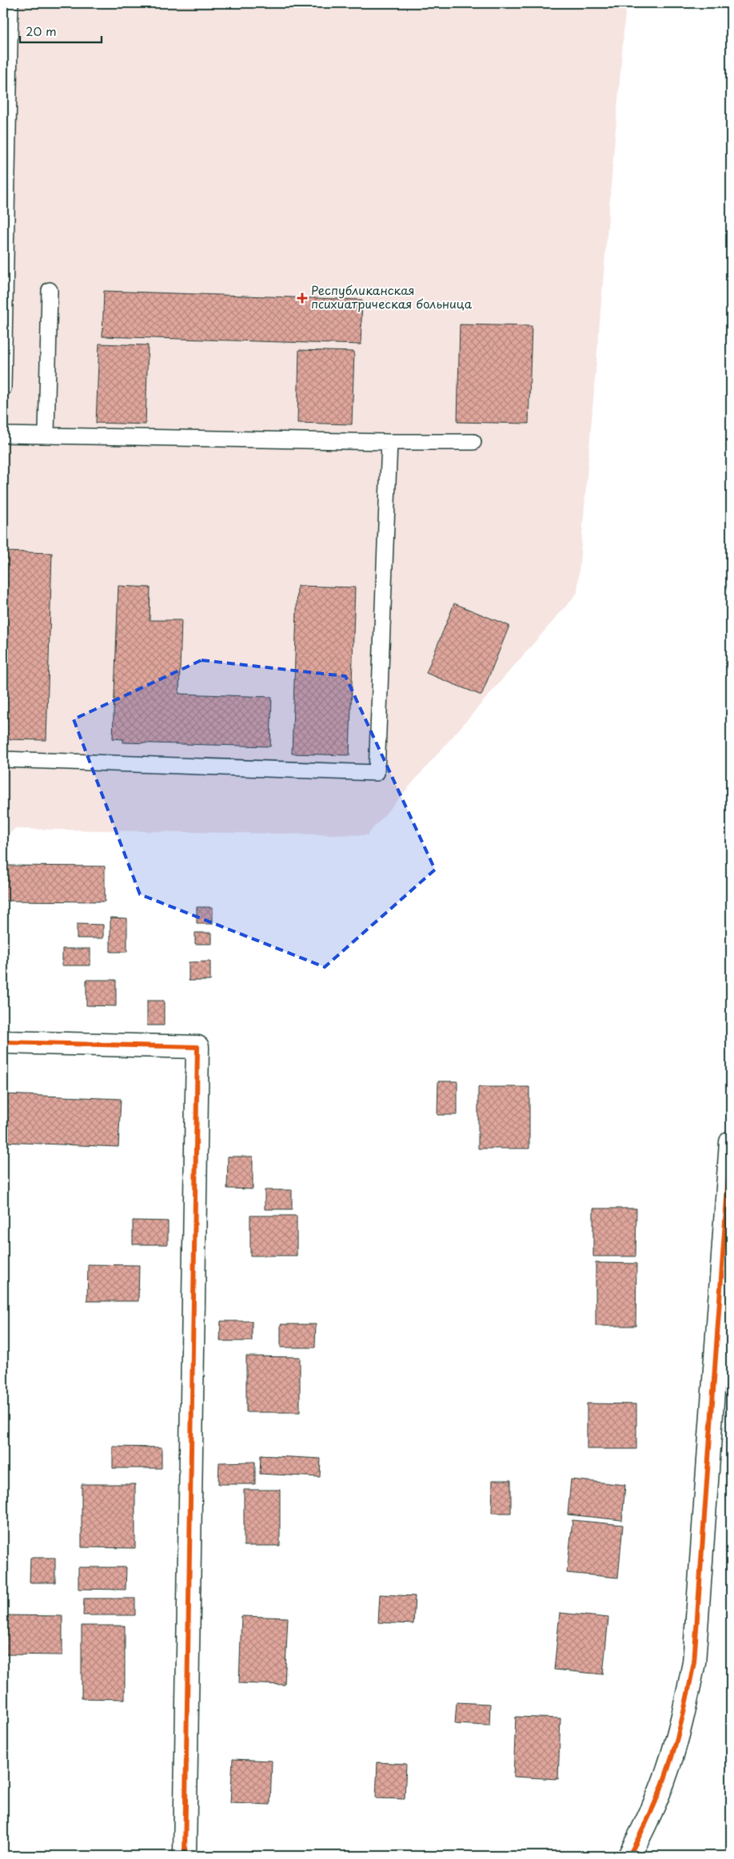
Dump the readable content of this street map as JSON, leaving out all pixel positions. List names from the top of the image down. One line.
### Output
{"places":{"health":["Республиканская психиатрическая больница"]},"scale_bar":"20 m"}
